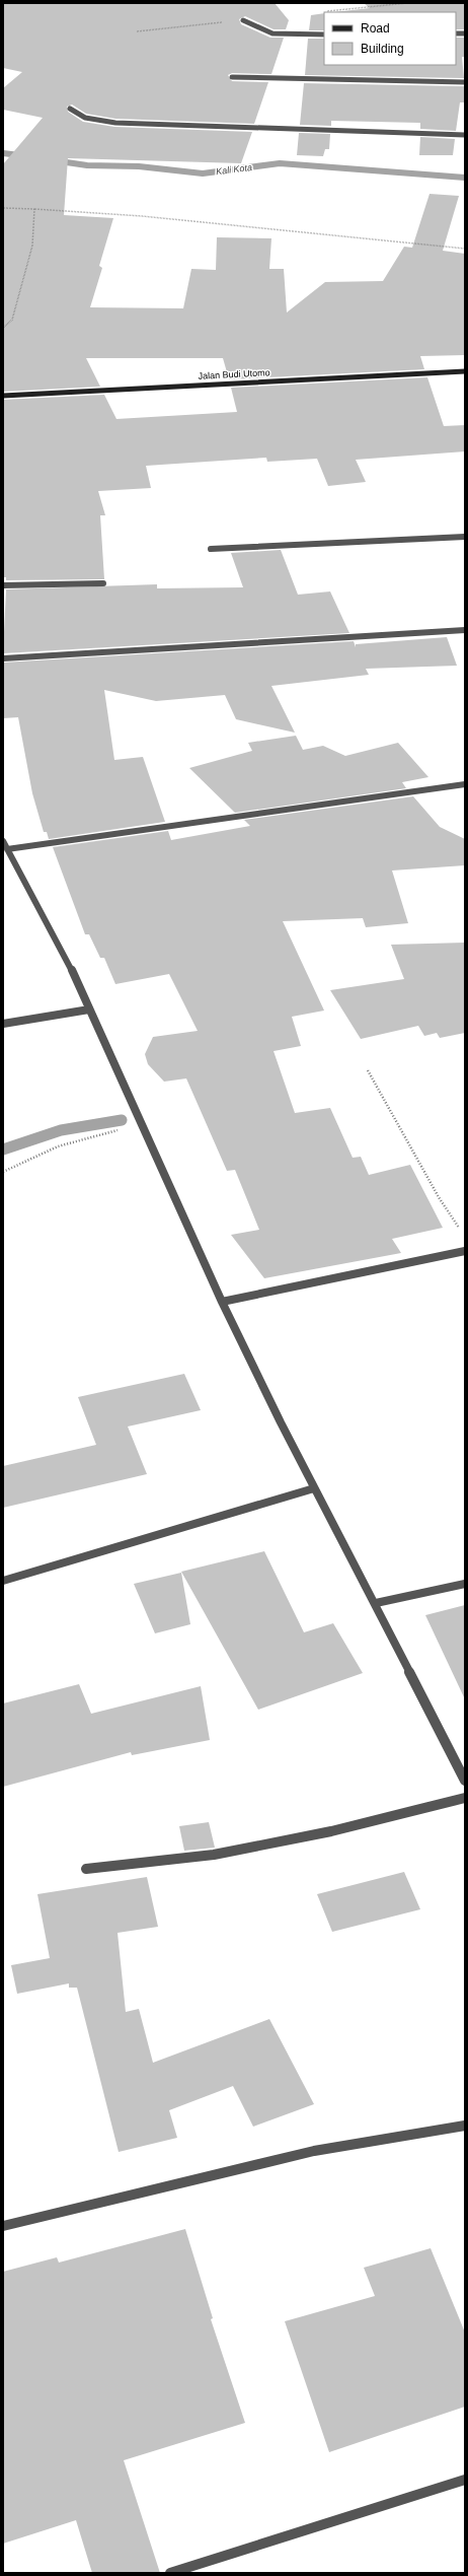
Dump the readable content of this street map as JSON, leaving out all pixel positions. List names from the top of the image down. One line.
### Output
{"streets":{"street":["Jalan Budi Utomo"]},"water":["Kali Kota"],"legend":["Road","Building"]}
